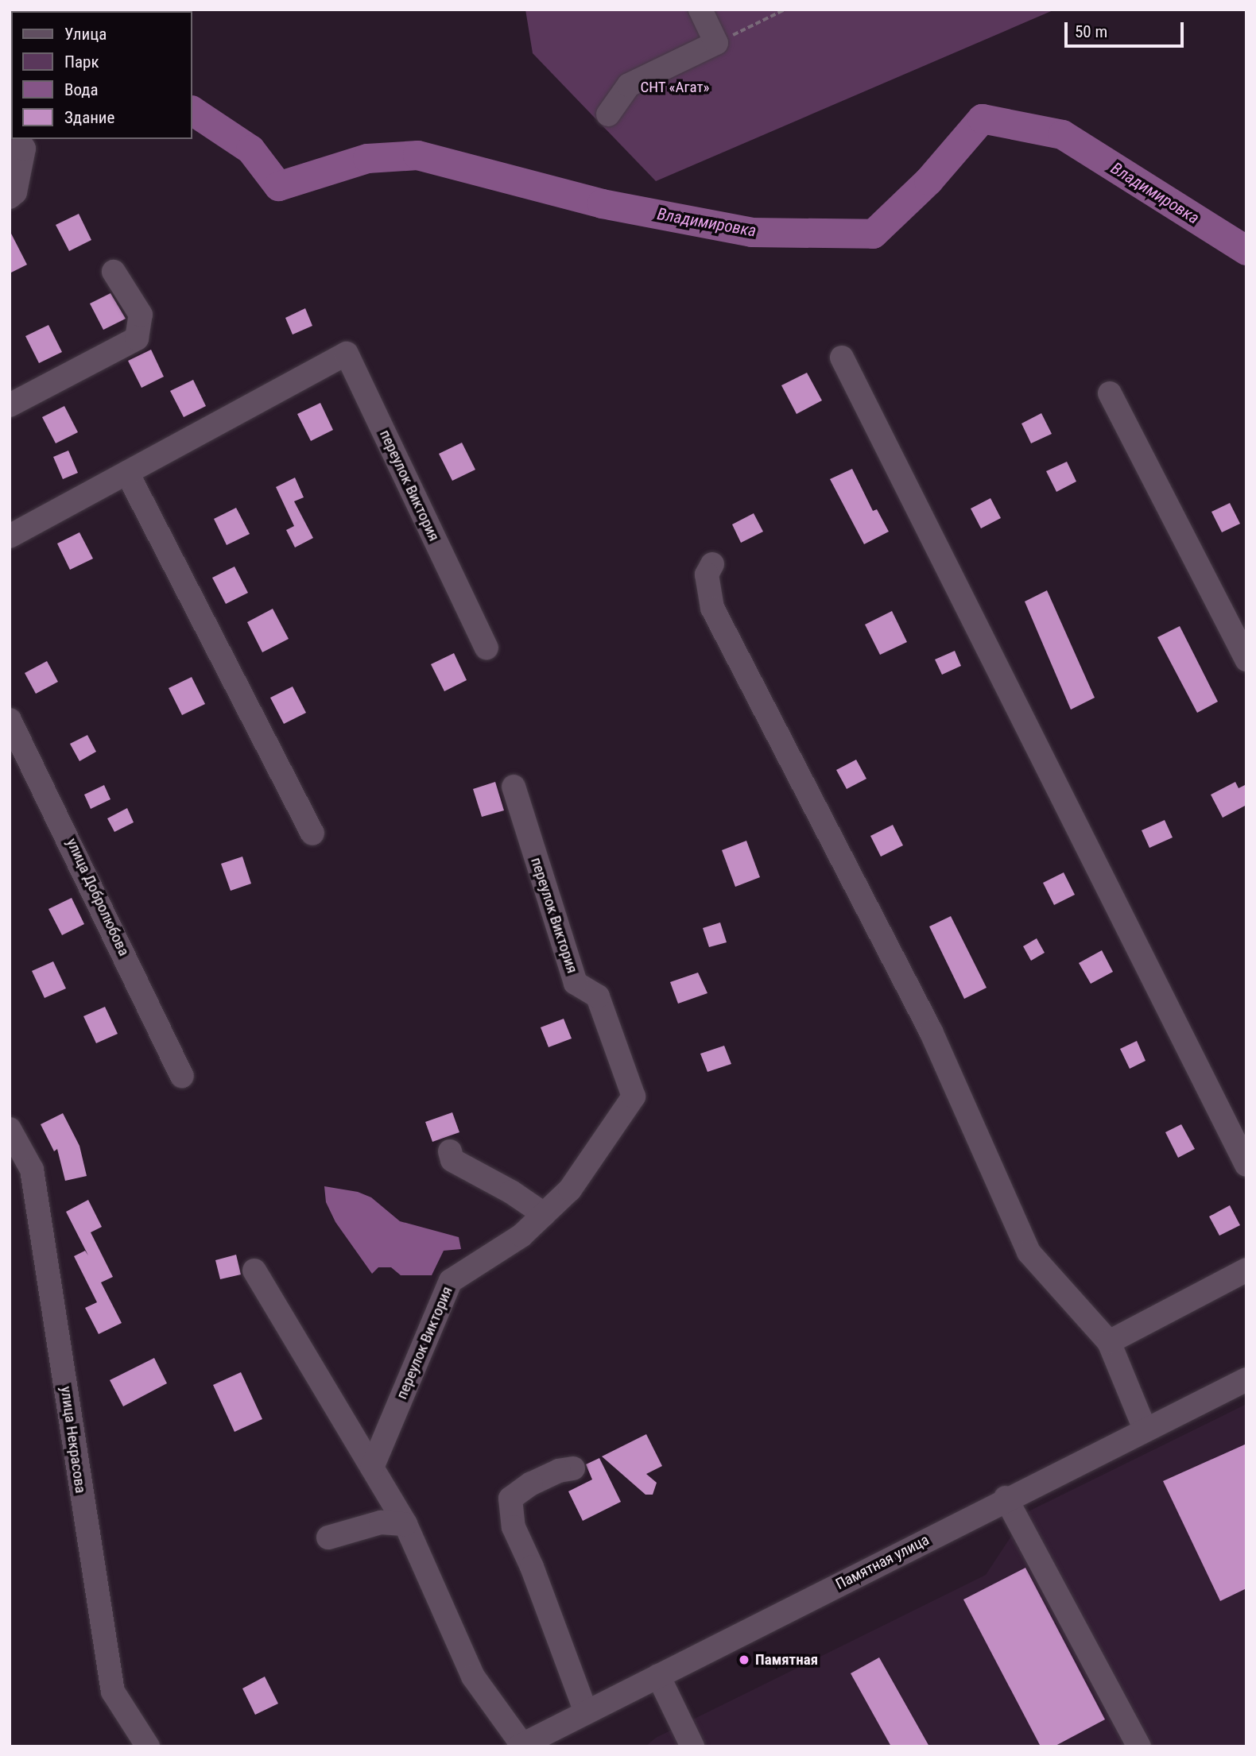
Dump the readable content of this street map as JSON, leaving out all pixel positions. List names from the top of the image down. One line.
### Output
{"streets":{"street":["переулок Виктория","улица Добролюбова","улица Некрасова","Памятная улица"]},"water":["Владимировка"],"parks":["СНТ «Агат»"],"places":["Памятная"],"legend":["Улица","Парк","Вода","Здание"],"scale_bar":"50 m"}
